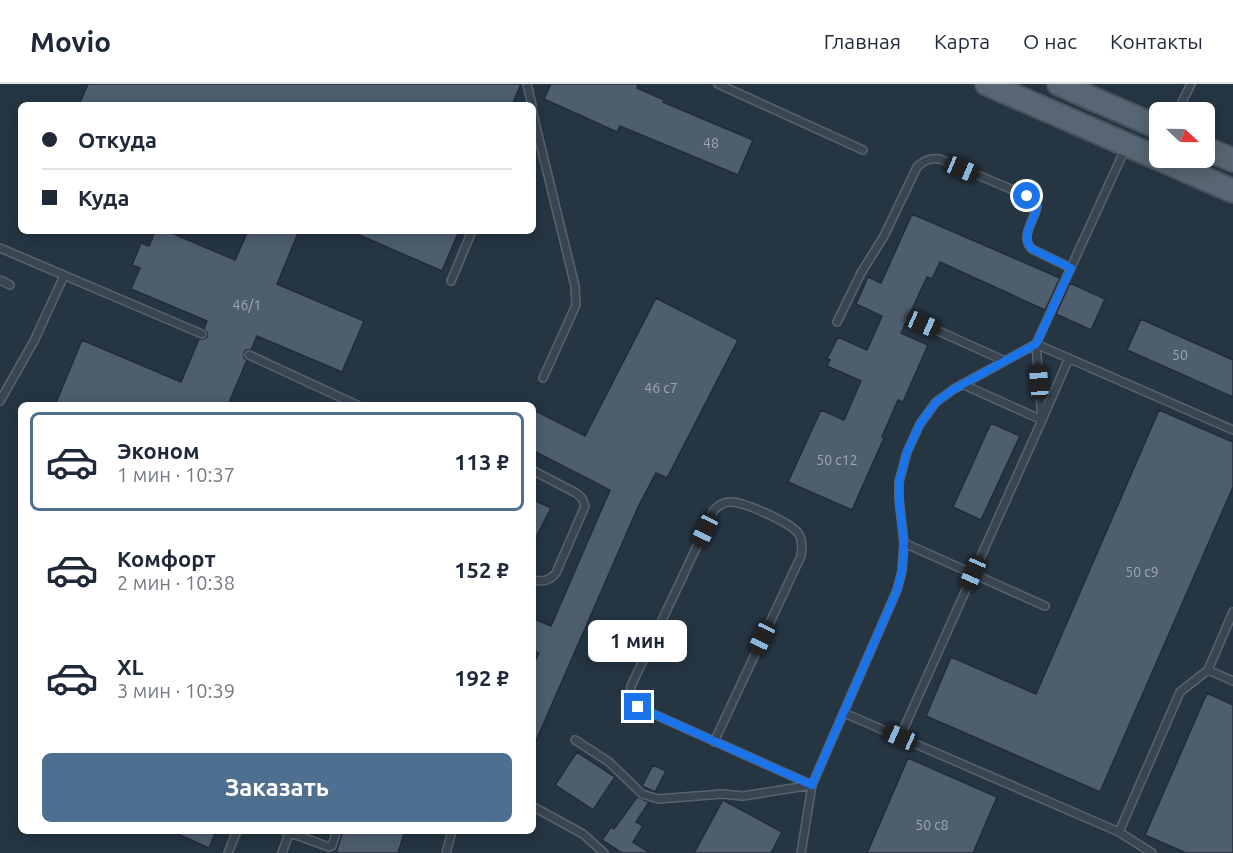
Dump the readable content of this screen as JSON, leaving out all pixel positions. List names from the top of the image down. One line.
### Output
{"house_numbers":["48","46/1","50","46 с7","50 с12","50 с9","50 с8"],"north":"right","page":{"header":"Movio","nav":["Главная","Карта","О нас","Контакты"],"banner":["Откуда","Куда"],"list":[{"name":"Эконом","note":"1 мин · 10:37","value":"113 ₽"},{"name":"Комфорт","note":"2 мин · 10:38","value":"152 ₽"},{"name":"XL","note":"3 мин · 10:39","value":"192 ₽"}],"bubble":"1 мин","buttons":"Заказать"}}
